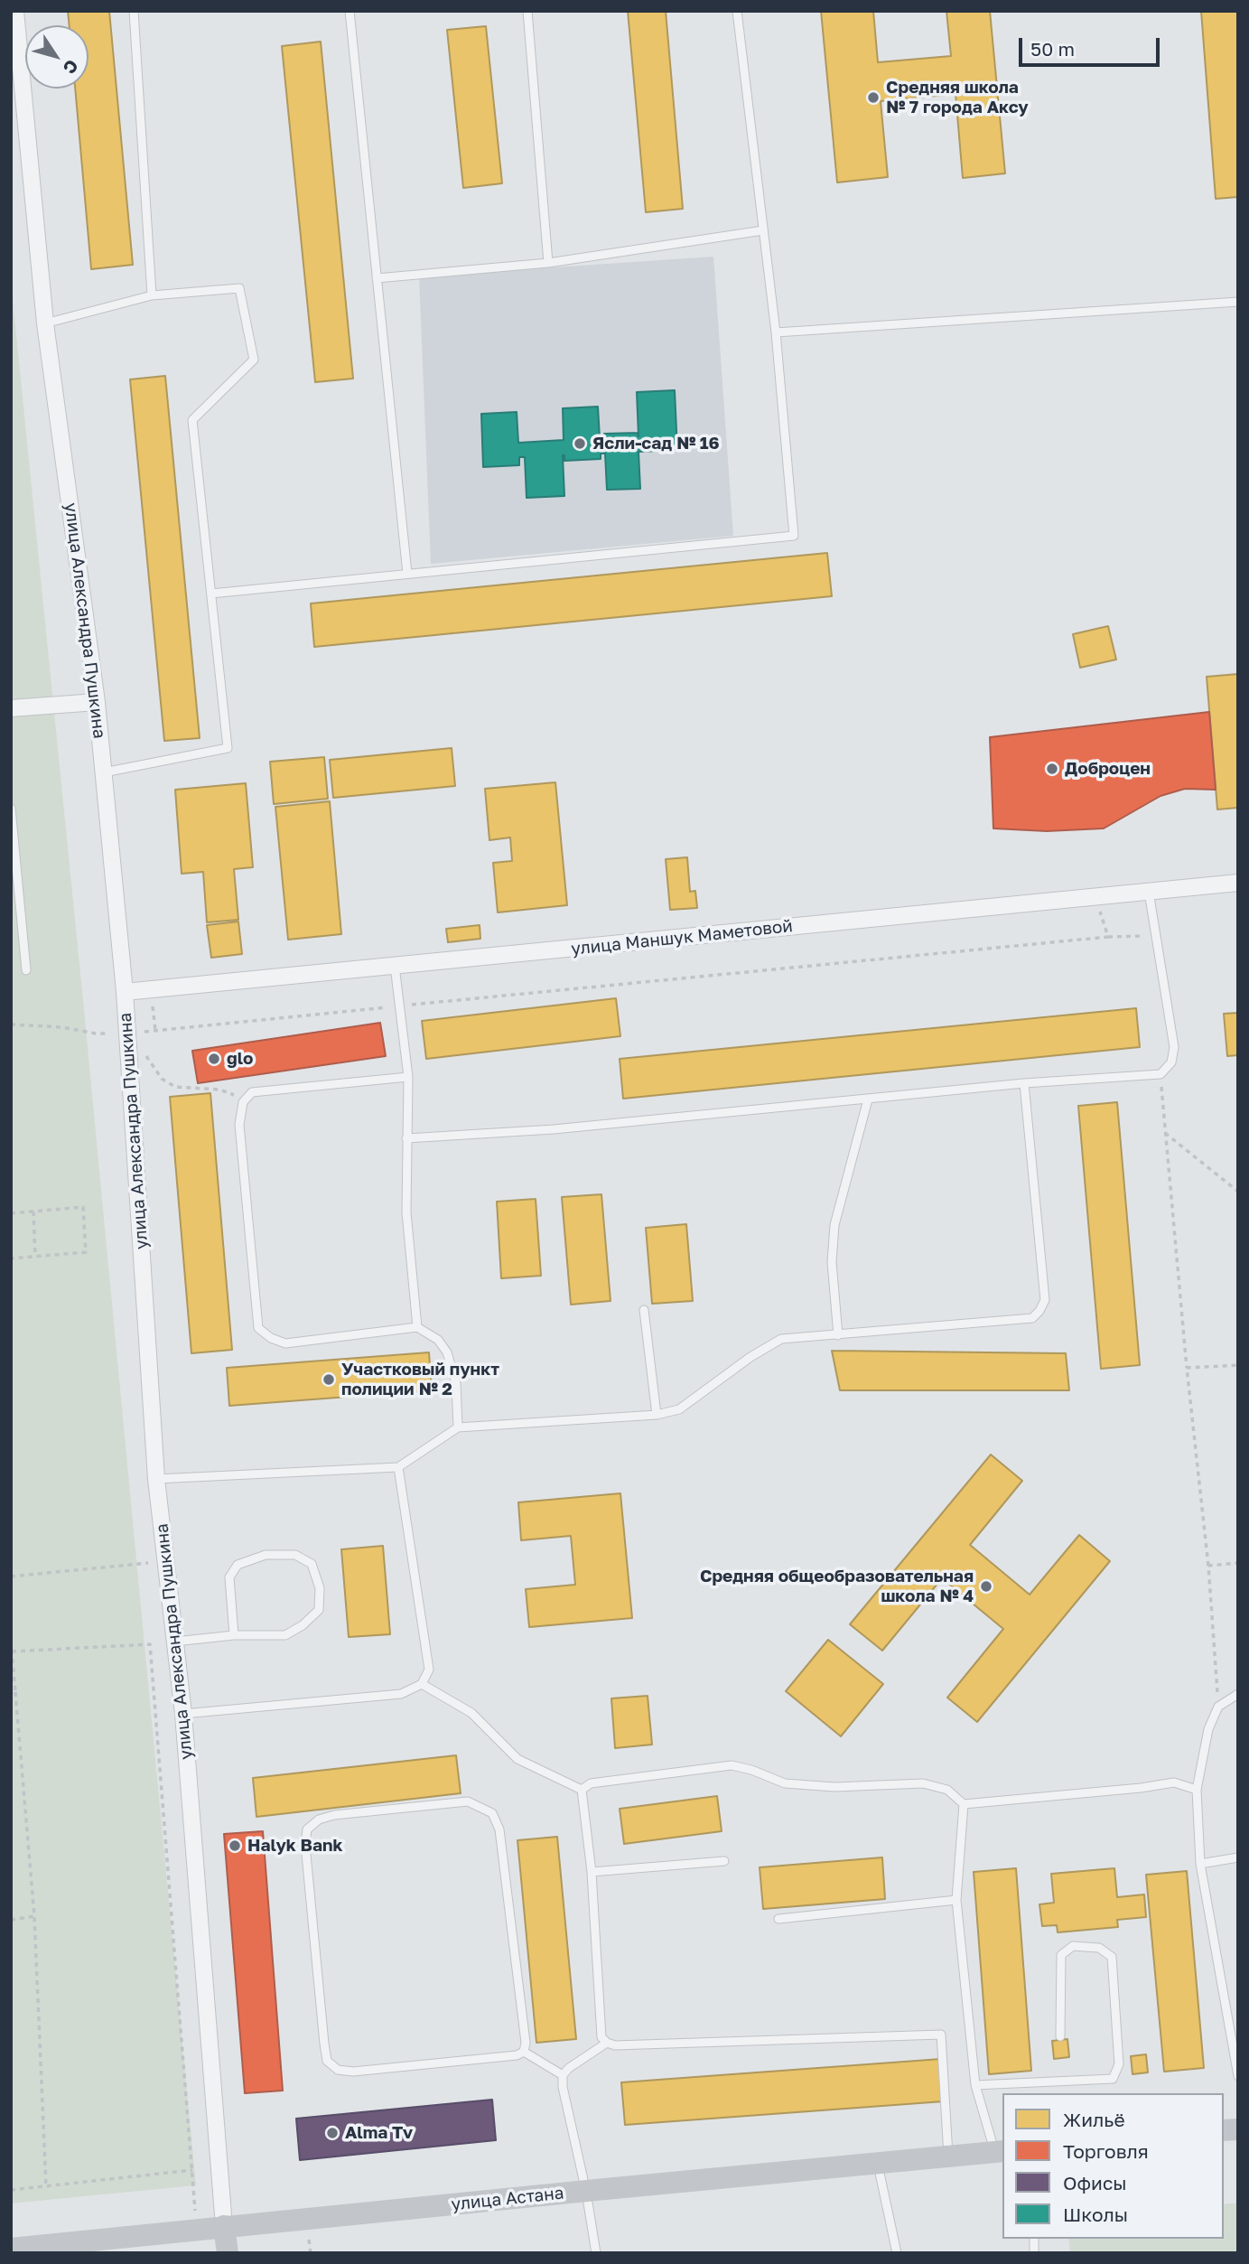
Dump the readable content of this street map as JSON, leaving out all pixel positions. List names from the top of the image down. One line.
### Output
{"streets":{"street":["улица Александра Пушкина","улица Маншук Маметовой","улица Астана"]},"crossings":[["улица Александра Пушкина","улица Маншук Маметовой"],["улица Александра Пушкина","улица Астана"]],"places":["Средняя школа № 7 города Аксу","Ясли-сад № 16","Доброцен","glo","Участковый пункт полиции № 2","Средняя общеобразовательная школа № 4","Halyk Bank","Alma Tv"],"legend":["Жильё","Торговля","Офисы","Школы"],"scale_bar":"50 m","north":"bottom right"}
